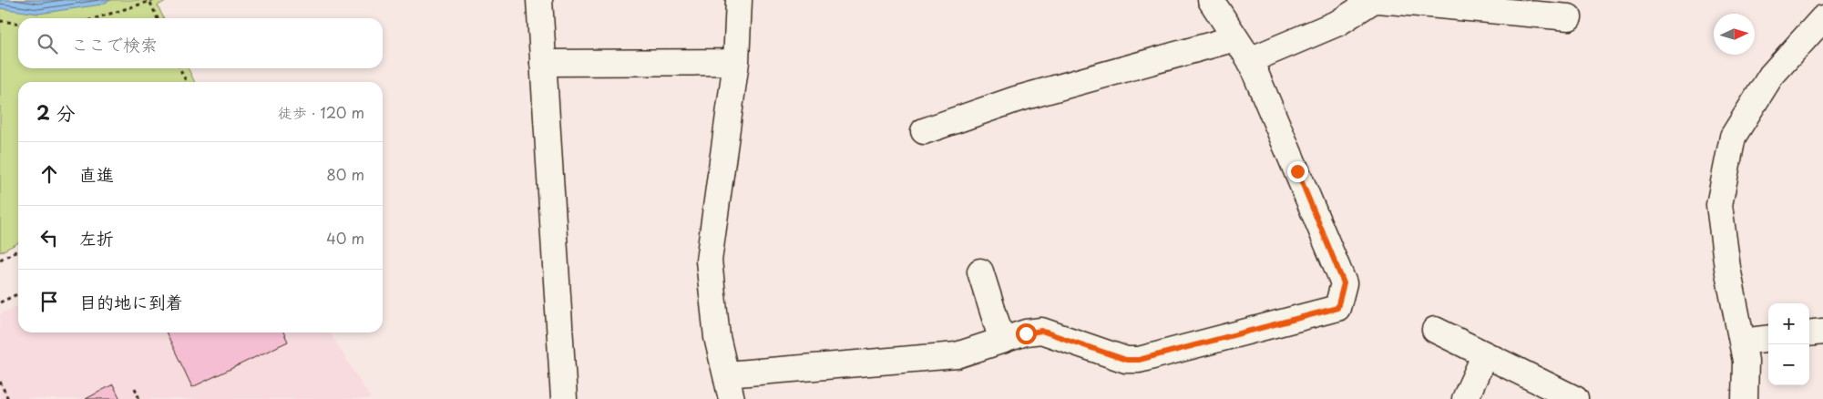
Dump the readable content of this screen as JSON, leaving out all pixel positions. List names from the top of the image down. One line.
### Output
{"north":"right","page":{"search":"ここで検索","heading":["2 分","徒歩 · 120 m"],"list":[["直進","80 m"],["左折","40 m"],"目的地に到着"],"map_buttons":["+","−"]}}
